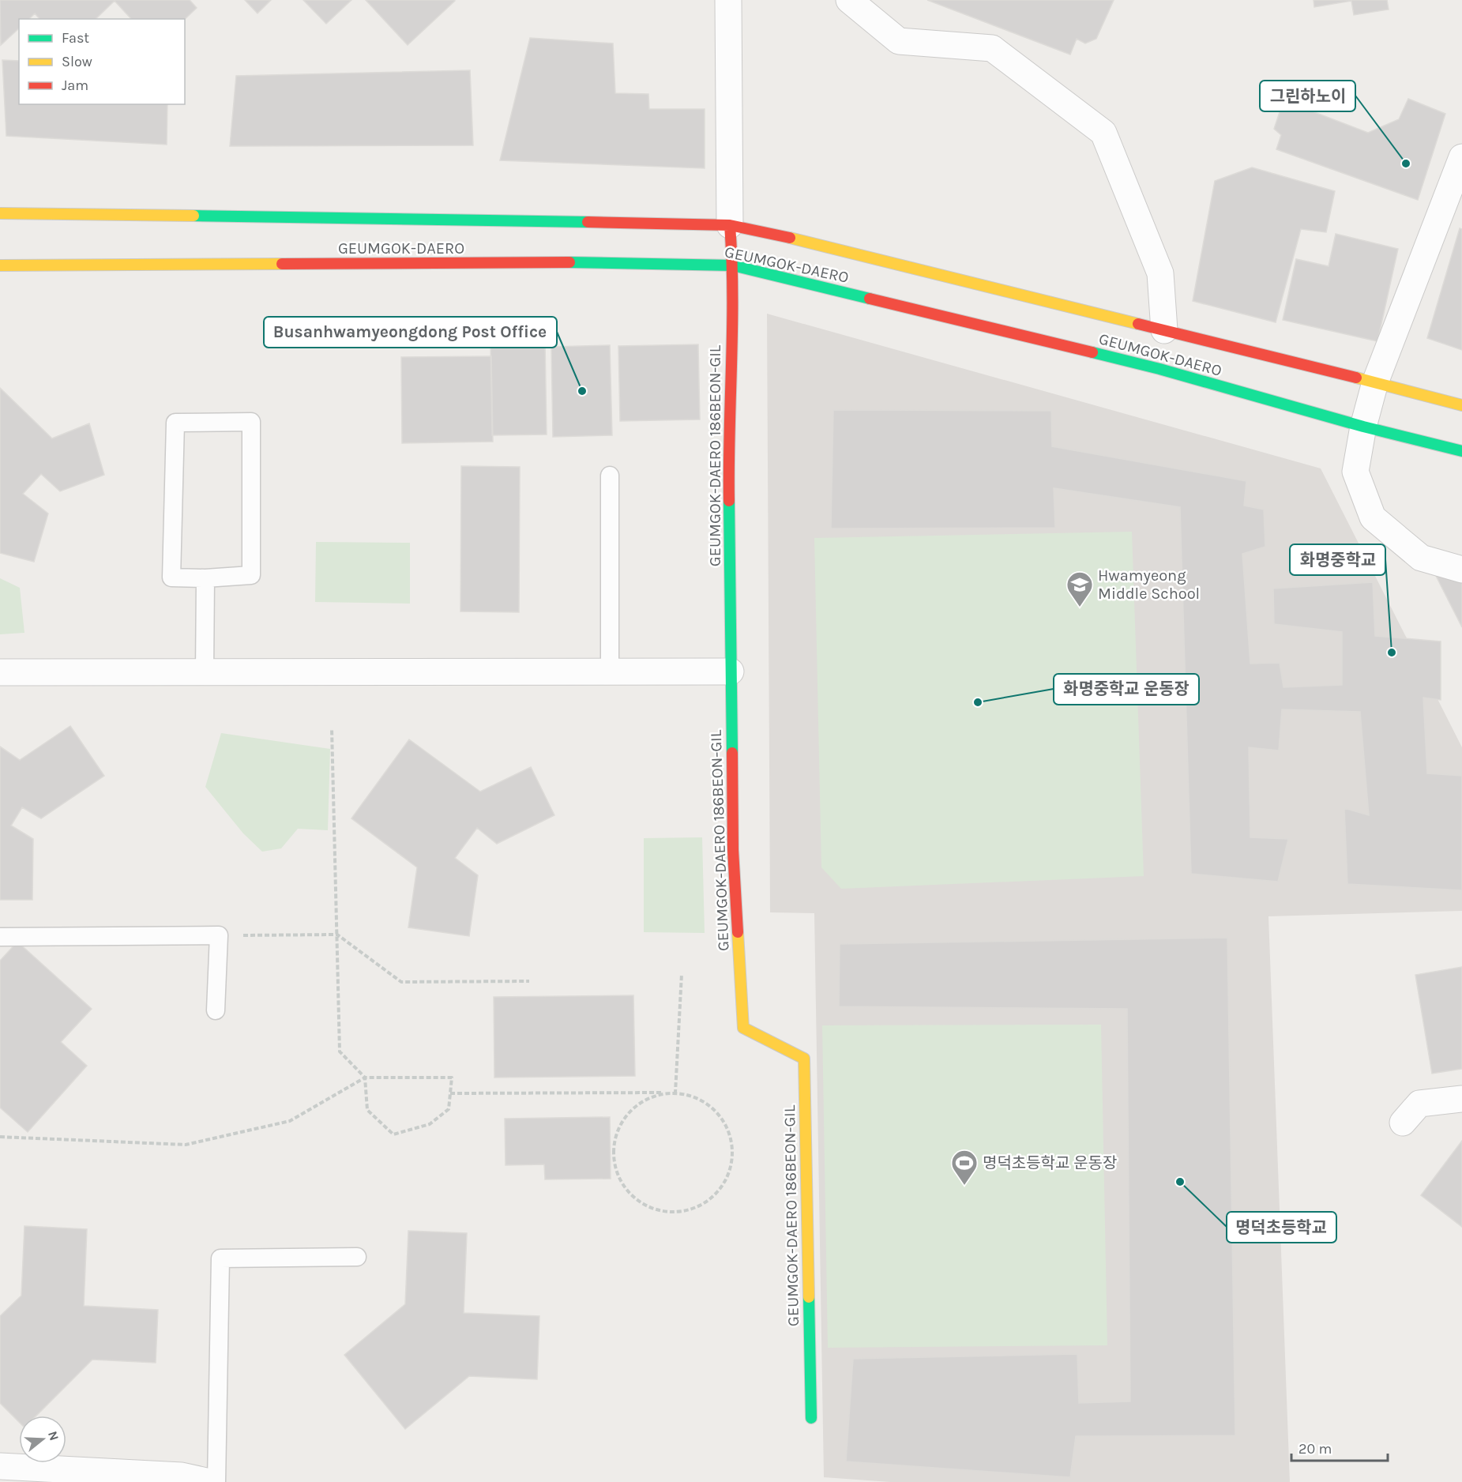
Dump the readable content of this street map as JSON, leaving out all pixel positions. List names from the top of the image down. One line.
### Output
{"streets":{"main road":["GEUMGOK-DAERO","GEUMGOK-DAERO 186BEON-GIL"]},"crossings":[["GEUMGOK-DAERO","GEUMGOK-DAERO 186BEON-GIL"]],"places":{"other":["그린하노이","Busanhwamyeongdong Post Office","화명중학교","화명중학교 운동장","명덕초등학교"],"school or university":["Hwamyeong Middle School"],"sports":["명덕초등학교 운동장"]},"legend":["Fast","Slow","Jam"],"scale_bar":"20 m","north":"right"}
